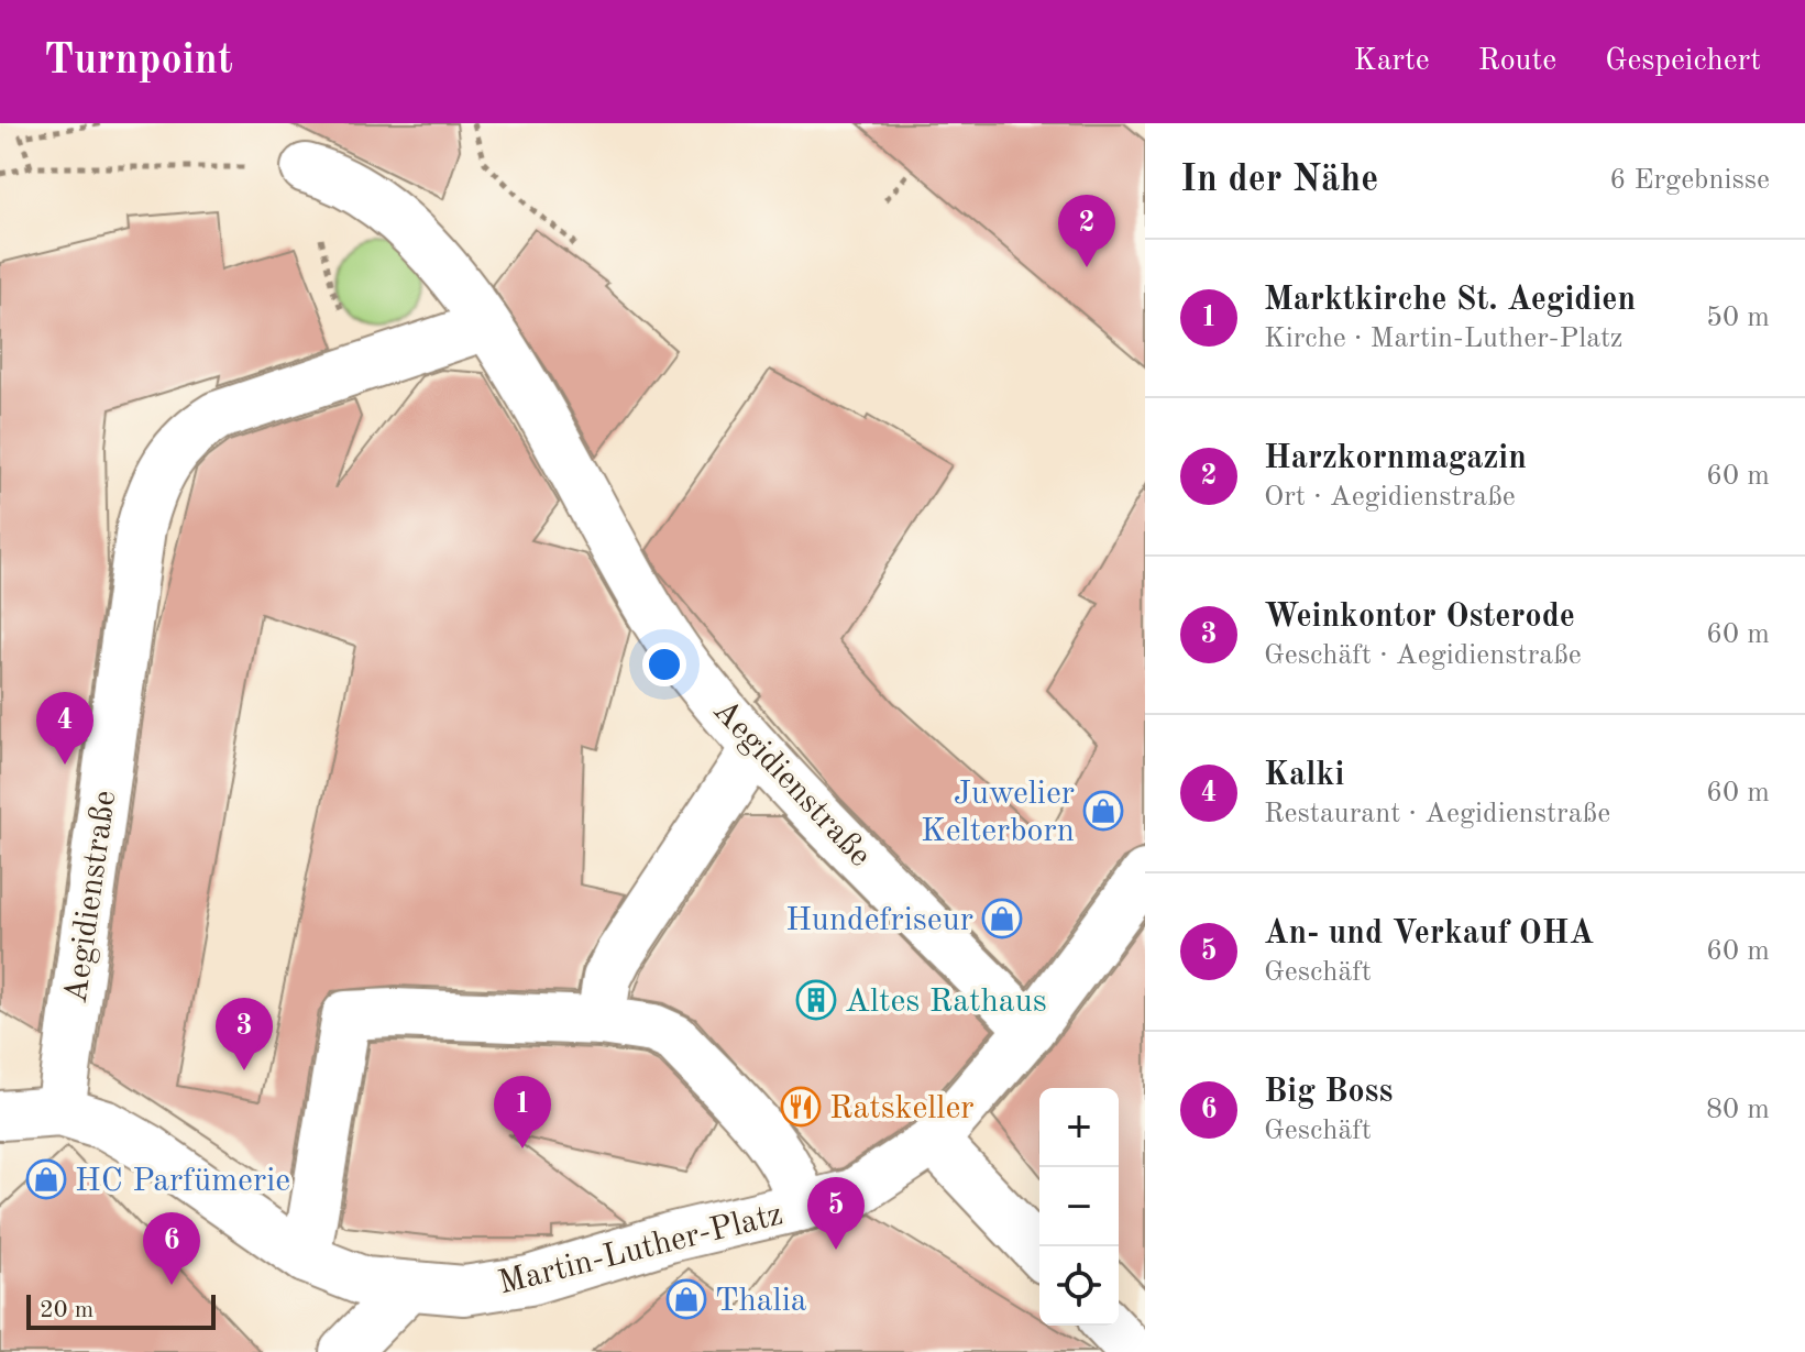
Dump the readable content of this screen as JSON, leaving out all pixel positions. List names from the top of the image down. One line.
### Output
{"streets":{"street":["Aegidienstraße","Martin-Luther-Platz"]},"crossings":[["Aegidienstraße","Martin-Luther-Platz"]],"places":{"shop":["Juwelier Kelterborn","Hundefriseur","HC Parfümerie","Thalia"],"building":["Altes Rathaus"],"restaurant":["Ratskeller"]},"scale_bar":"20 m","page":{"header":"Turnpoint","nav":["Karte","Route","Gespeichert"],"heading":["In der Nähe","6 Ergebnisse"],"pins":["2","4","3","1","5","6"],"list":[{"mark":"1","name":"Marktkirche St. Aegidien","note":"Kirche · Martin-Luther-Platz","value":"50 m"},{"mark":"2","name":"Harzkornmagazin","note":"Ort · Aegidienstraße","value":"60 m"},{"mark":"3","name":"Weinkontor Osterode","note":"Geschäft · Aegidienstraße","value":"60 m"},{"mark":"4","name":"Kalki","note":"Restaurant · Aegidienstraße","value":"60 m"},{"mark":"5","name":"An- und Verkauf OHA","note":"Geschäft","value":"60 m"},{"mark":"6","name":"Big Boss","note":"Geschäft","value":"80 m"}],"map_buttons":["+","−"],"scale":"20 m"}}
